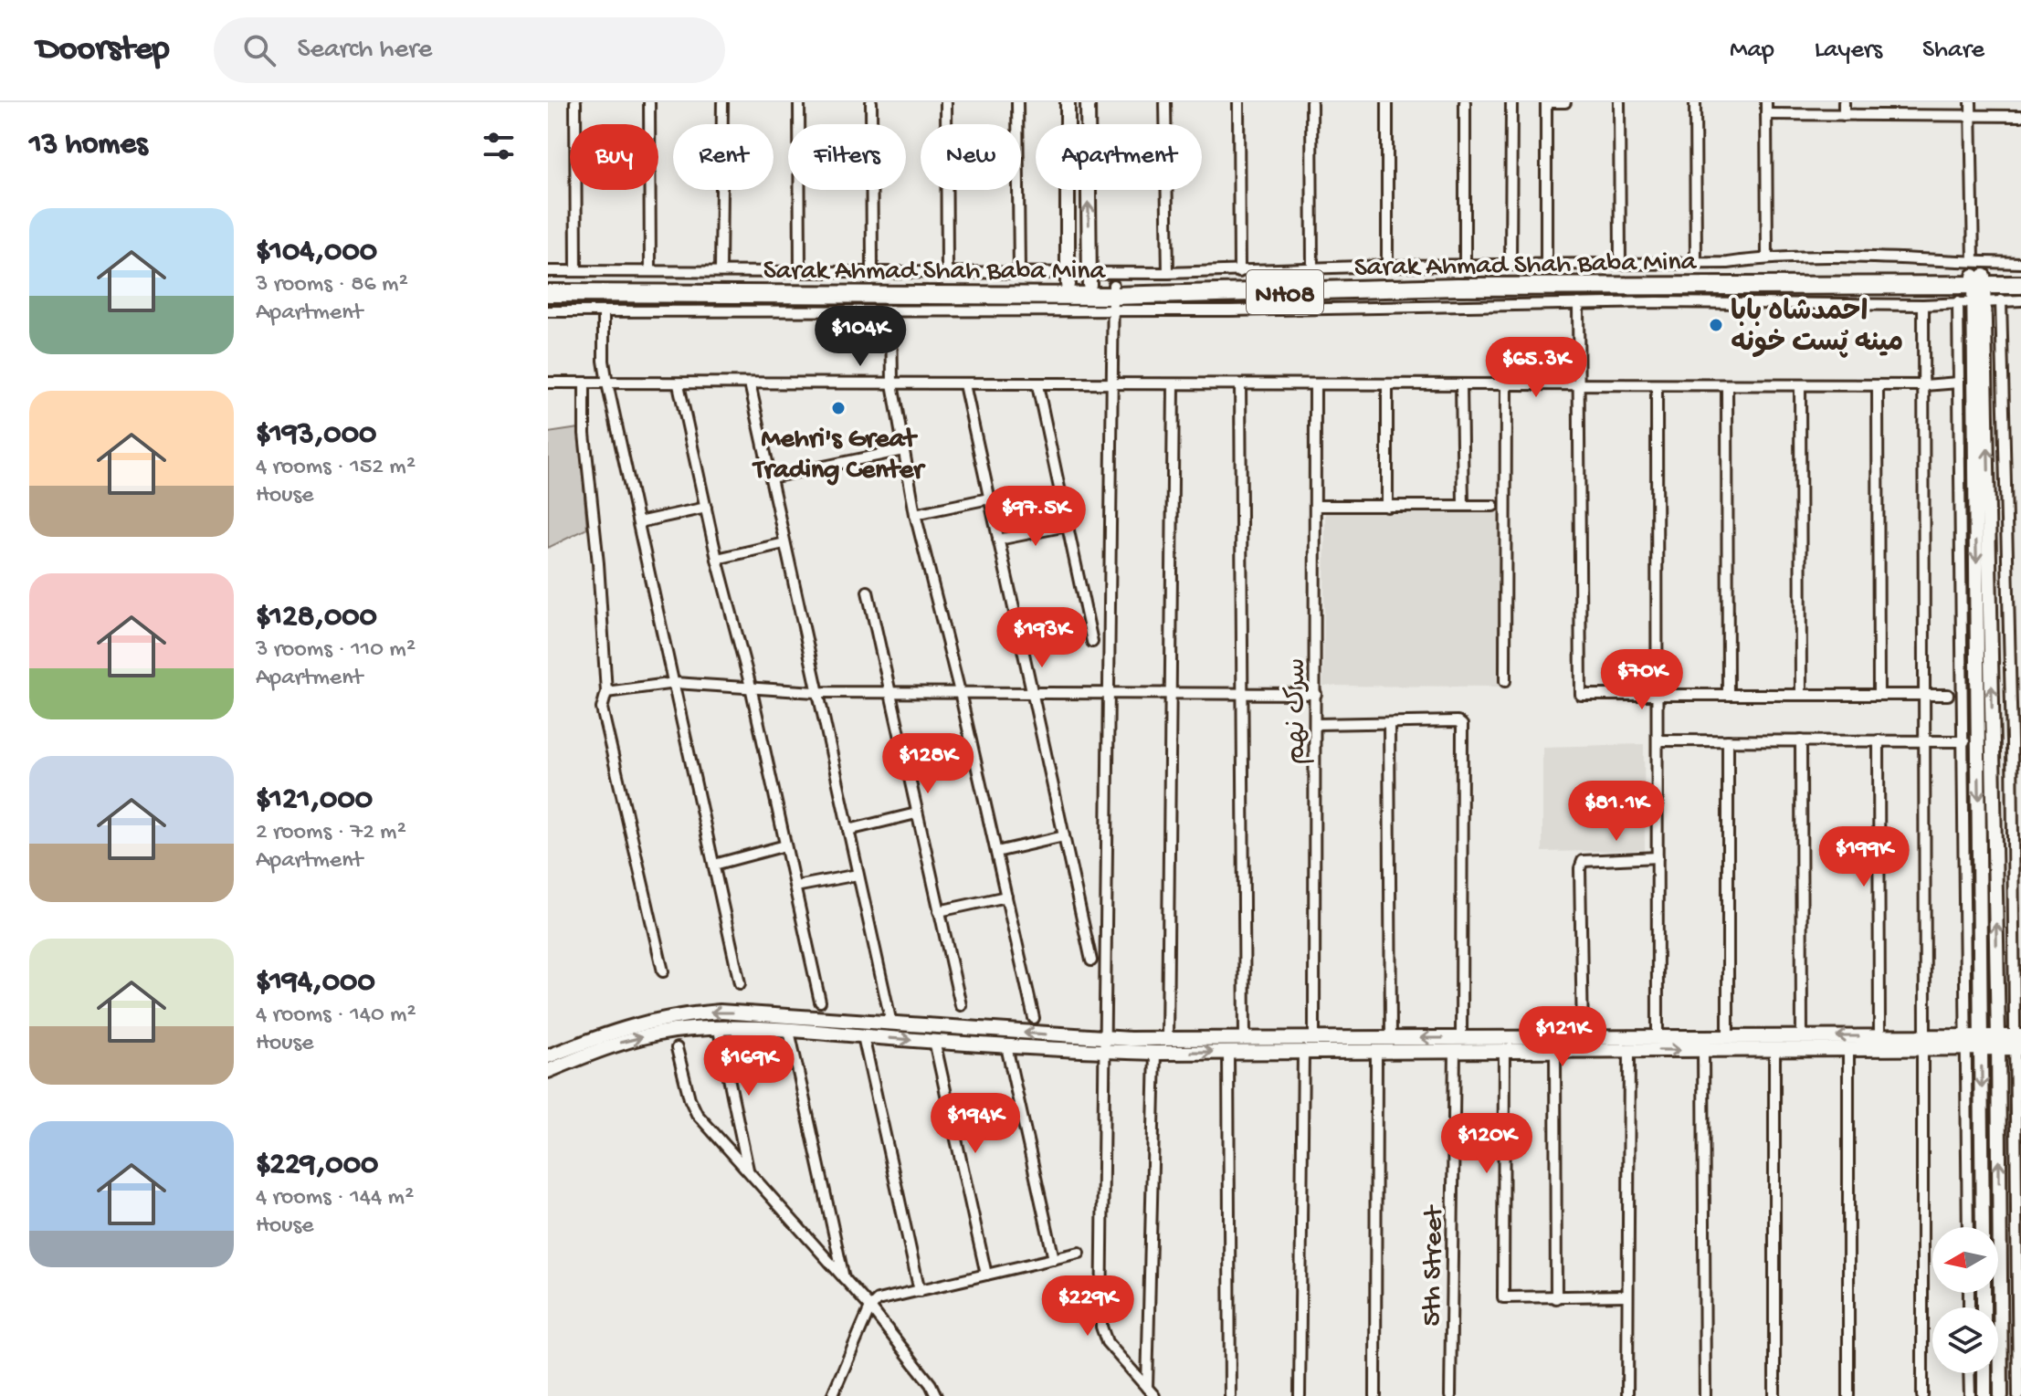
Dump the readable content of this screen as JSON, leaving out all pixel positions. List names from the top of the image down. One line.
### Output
{"streets":{"highway":["Sarak Ahmad Shah Baba Mina","NH08"],"street":["سرک نهم","5th Street"]},"crossings":[["Sarak Ahmad Shah Baba Mina","NH08"]],"places":["احمدشاه بابا مینه پُست خونه","Mehri's Great Trading Center"],"north":"left","page":{"header":"Doorstep","search":"Search here","nav":["Map","Layers","Share"],"heading":"13 homes","chip":["Buy","Rent","Filters","New","Apartment"],"list":[{"name":"$104,000","note":"3 rooms · 86 m² · Apartment"},{"name":"$193,000","note":"4 rooms · 152 m² · House"},{"name":"$128,000","note":"3 rooms · 110 m² · Apartment"},{"name":"$121,000","note":"2 rooms · 72 m² · Apartment"},{"name":"$194,000","note":"4 rooms · 140 m² · House"},{"name":"$229,000","note":"4 rooms · 144 m² · House"}],"price":["$104K","$65.3K","$97.5K","$193K","$70K","$128K","$81.1K","$199K","$121K","$169K","$194K","$120K","$229K"]}}
